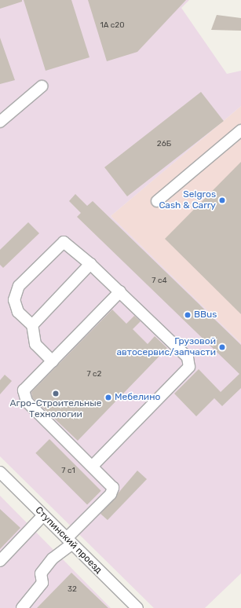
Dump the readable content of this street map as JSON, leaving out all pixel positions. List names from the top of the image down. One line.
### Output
{"streets":{"street":["Ступинский проезд"]},"places":["Selgros Cash & Carry","BBus","Грузовой автосервис/запчасти","Агро-Строительные Технологии","Мебелино"],"house_numbers":["1А с20","26Б","7 с4","7 с2","7 с1","32"]}
